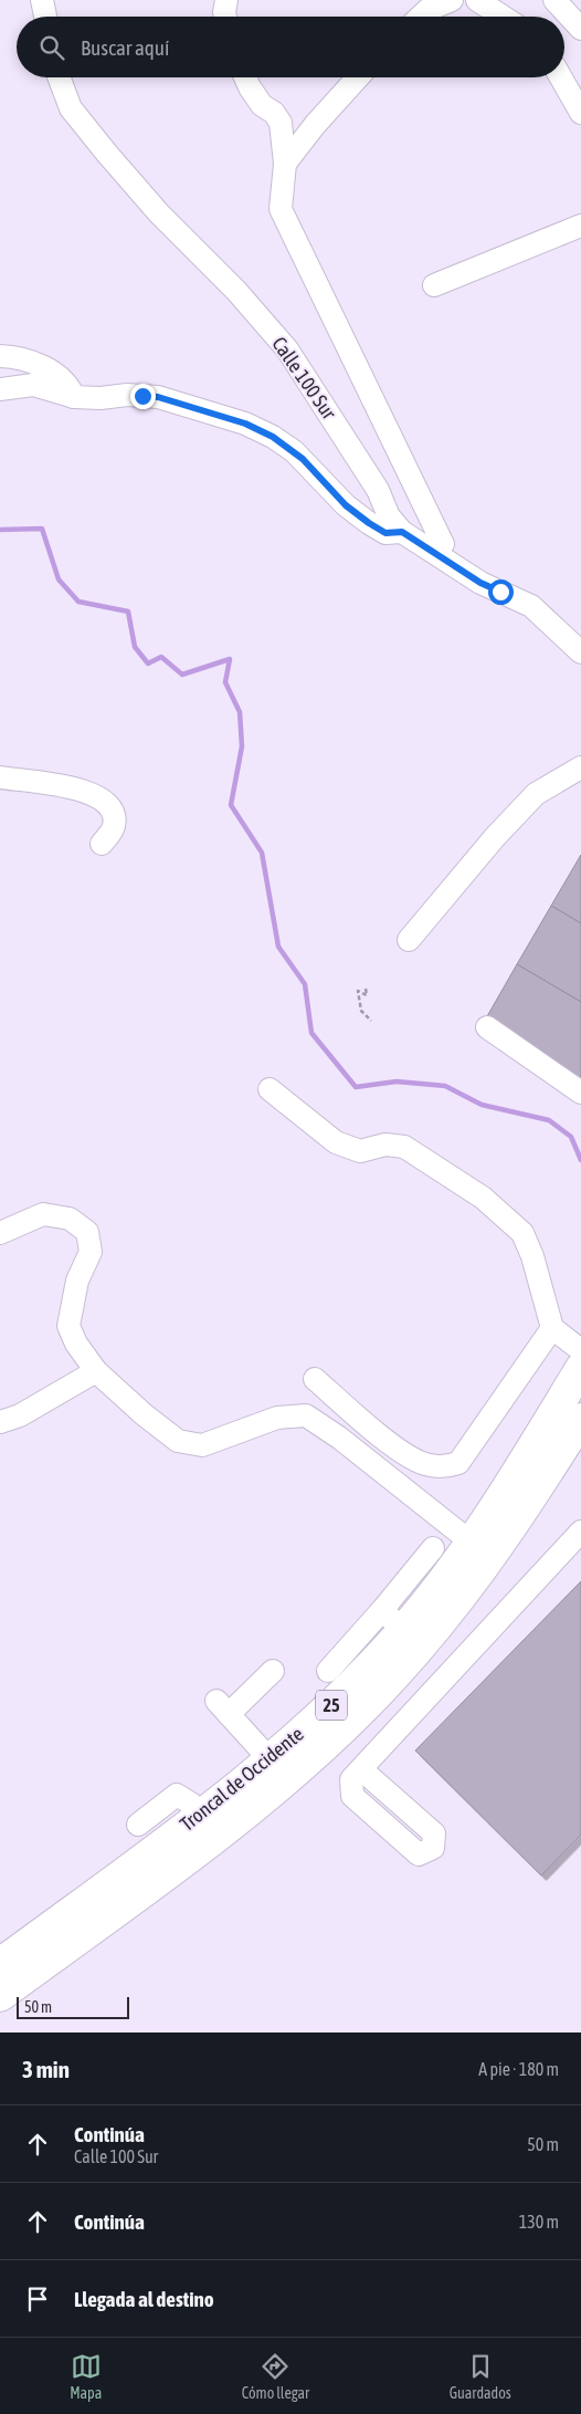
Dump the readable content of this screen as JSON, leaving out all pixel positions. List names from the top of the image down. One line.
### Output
{"streets":{"highway":["25","Troncal de Occidente"],"street":["Calle 100 Sur"]},"scale_bar":"50 m","page":{"search":"Buscar aquí","scale":"50 m","heading":["3 min","A pie · 180 m"],"list":[["Continúa","Calle 100 Sur","50 m"],["Continúa","130 m"],"Llegada al destino"],"nav":["Mapa","Cómo llegar","Guardados"]}}
